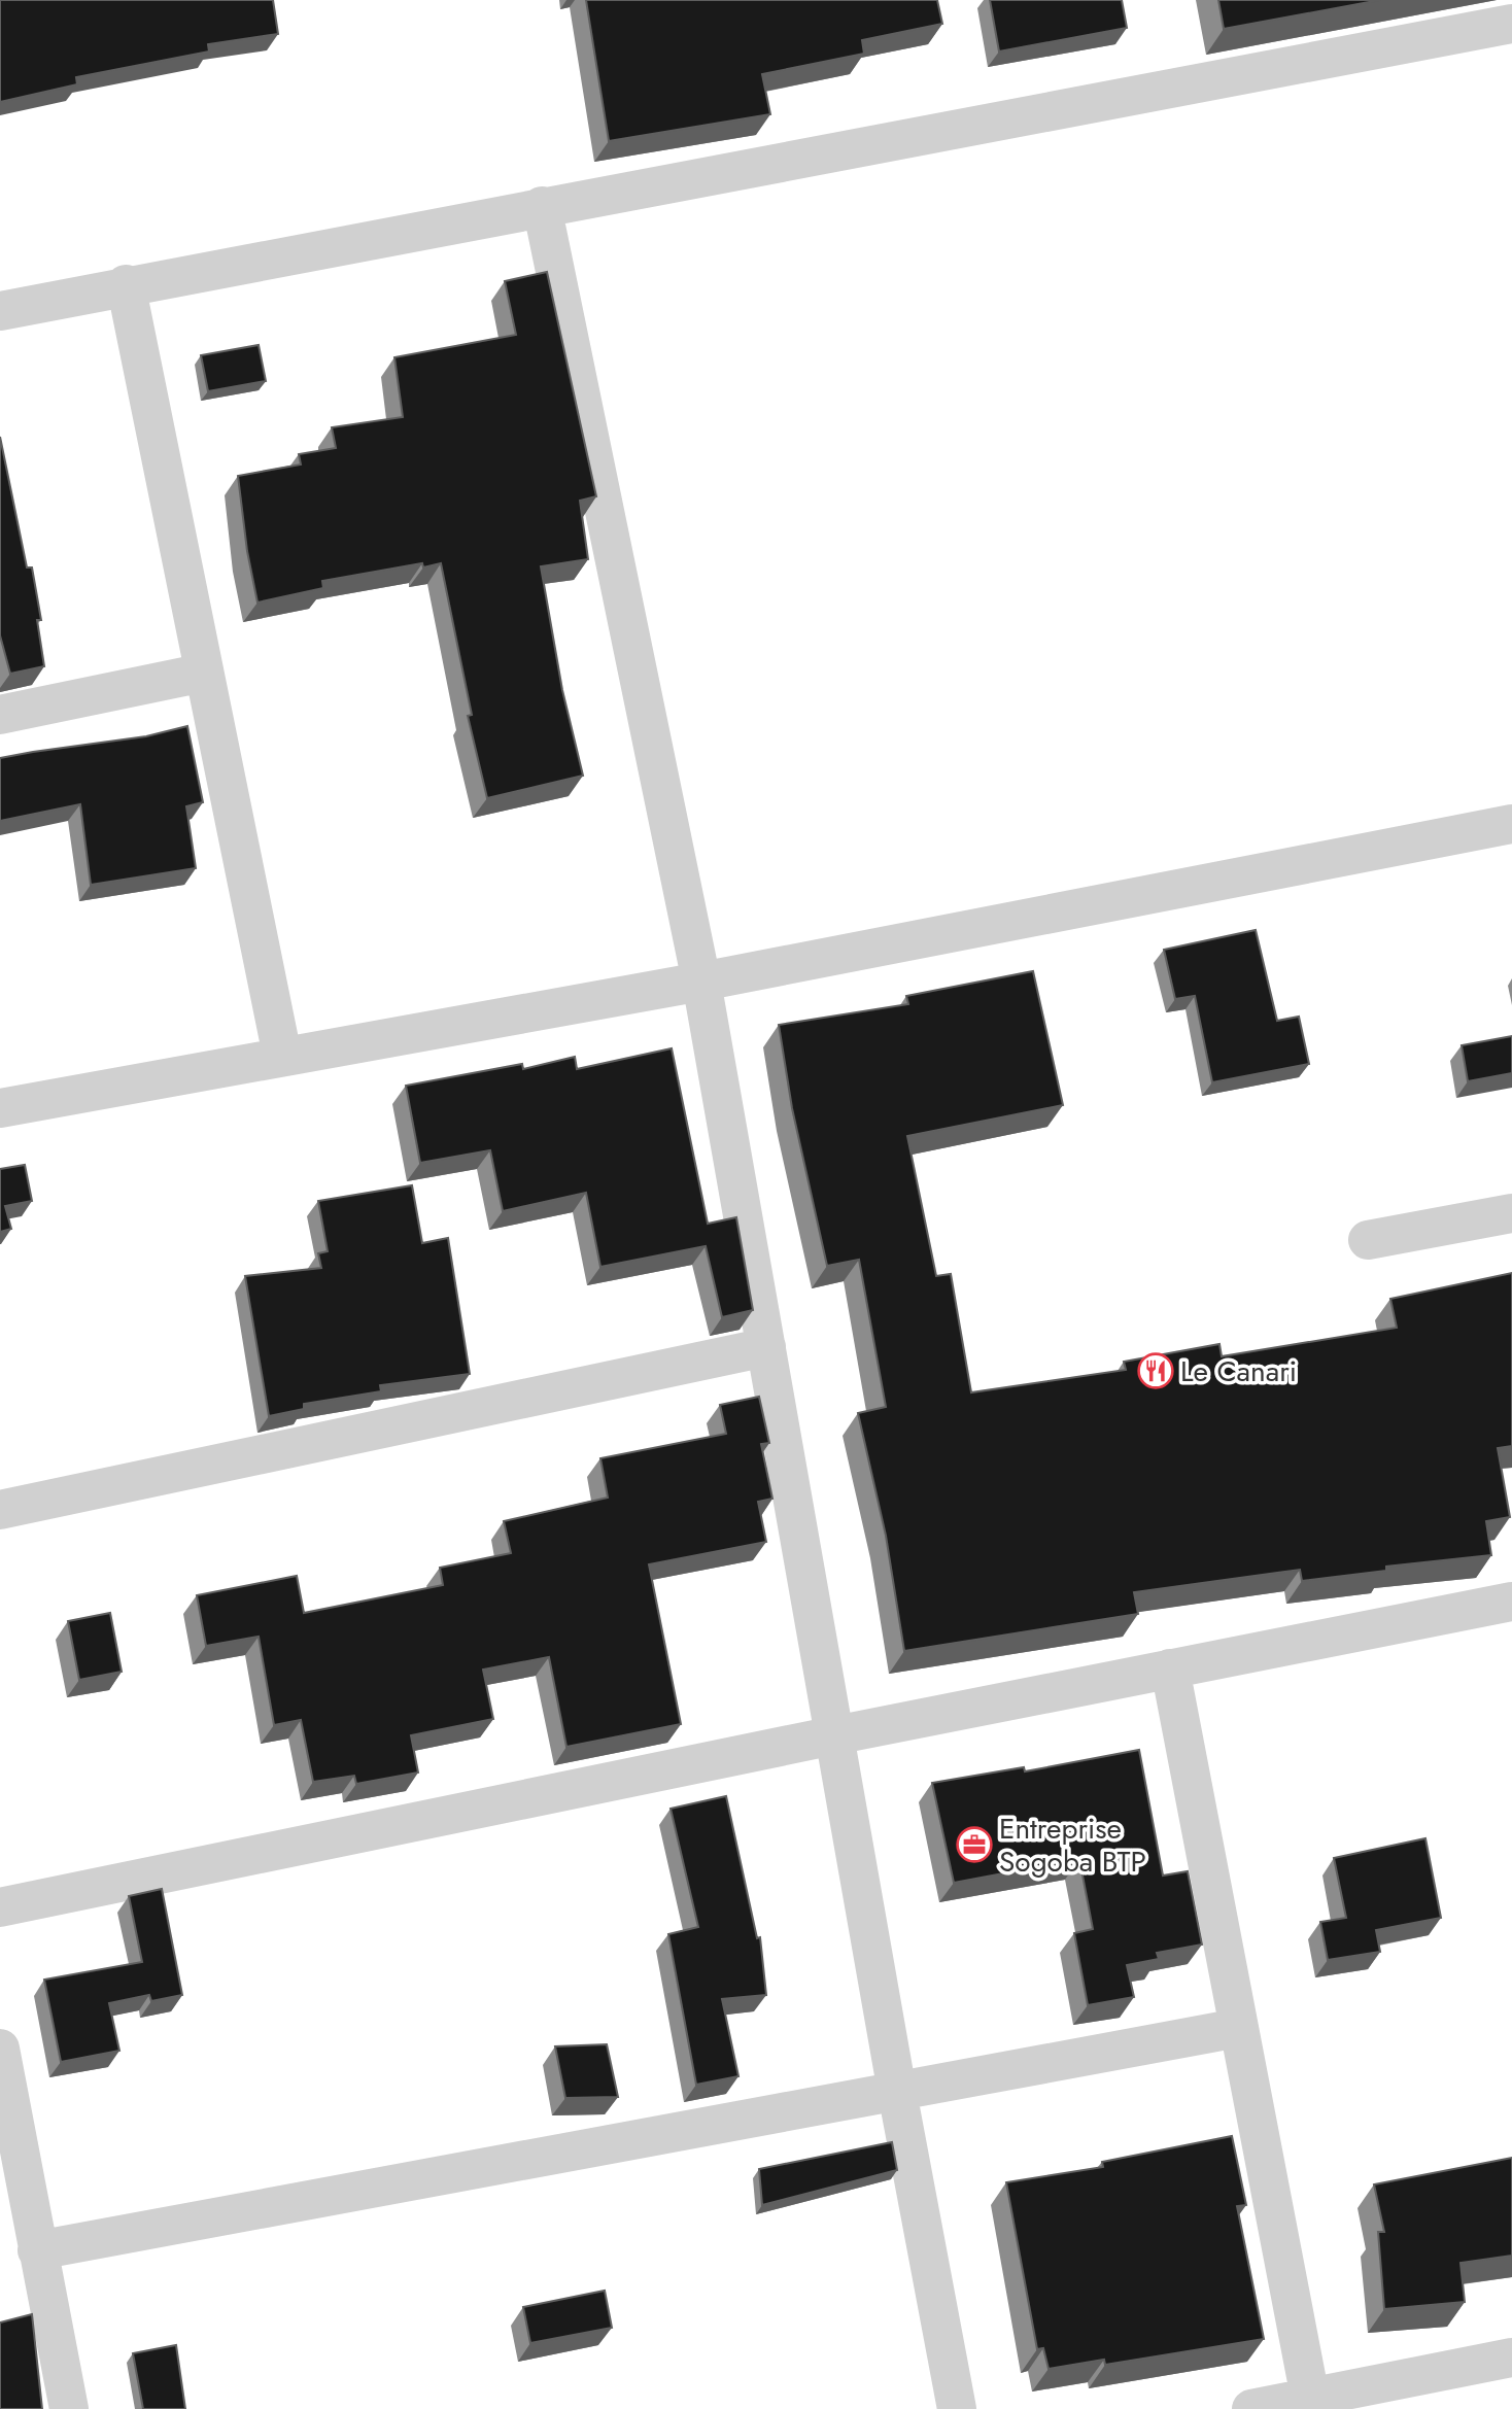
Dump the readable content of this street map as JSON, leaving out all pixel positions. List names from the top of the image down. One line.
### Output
{"places":{"restaurant":["Le Canari"],"office":["Entreprise Sogoba BTP"]}}
